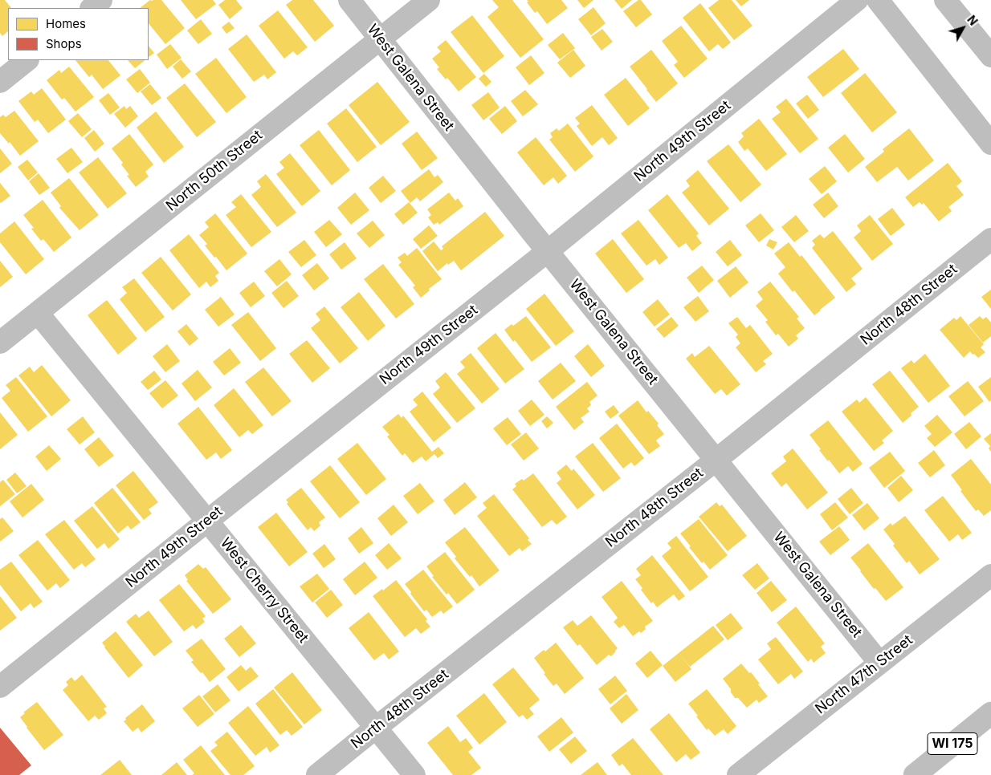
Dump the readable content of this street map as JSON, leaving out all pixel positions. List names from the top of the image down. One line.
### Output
{"streets":{"main road":["West Galena Street","North 49th Street","North 50th Street","North 48th Street","West Cherry Street","North 47th Street","WI 175"]},"crossings":[["West Galena Street","North 49th Street"],["West Galena Street","North 50th Street"],["West Galena Street","North 48th Street"],["West Galena Street","North 47th Street"],["North 49th Street","West Cherry Street"],["North 50th Street","West Cherry Street"],["North 48th Street","West Cherry Street"]],"legend":["Homes","Shops"],"north":"top right"}
